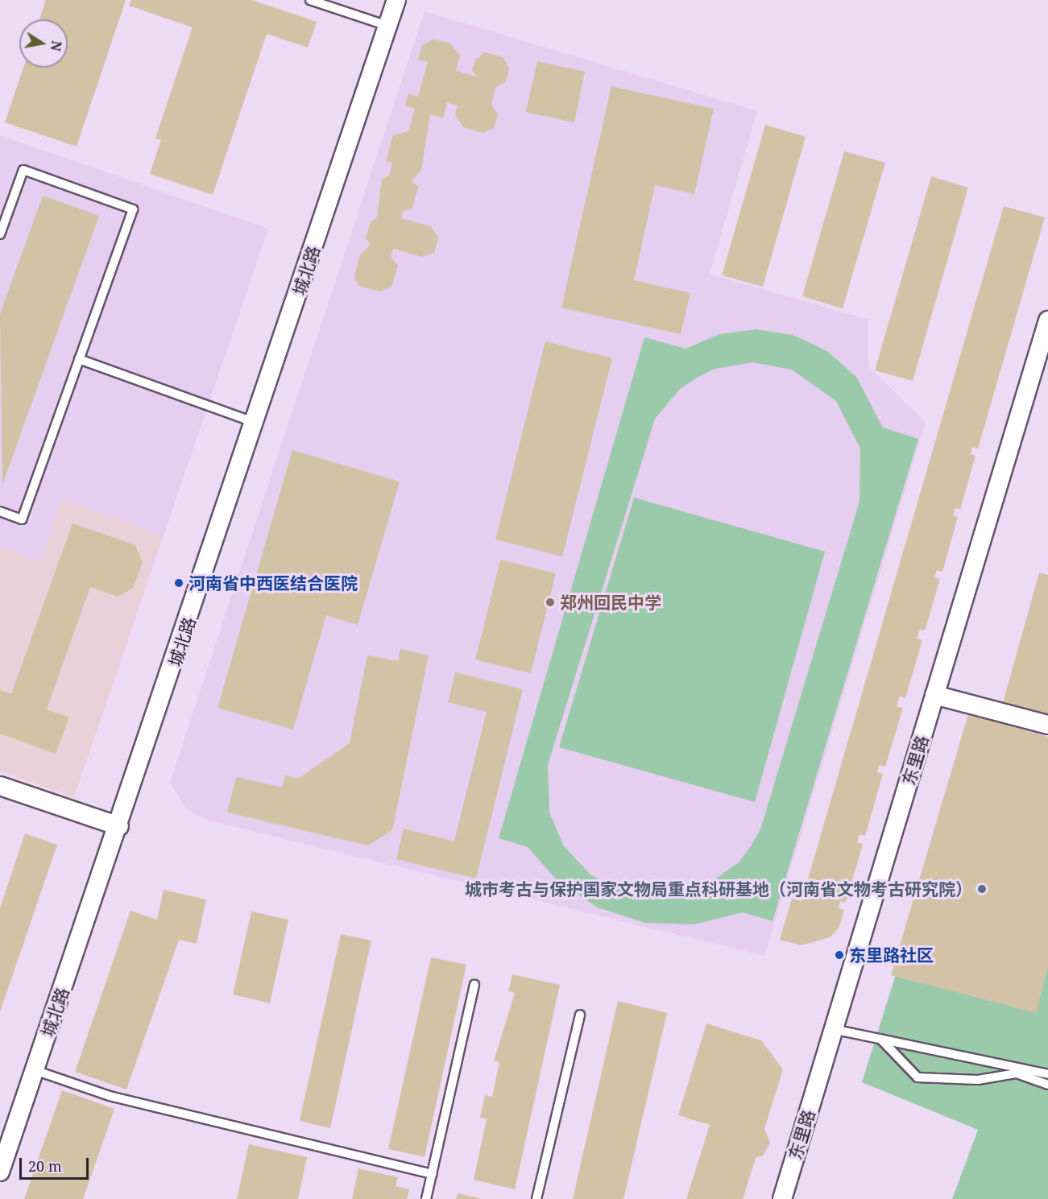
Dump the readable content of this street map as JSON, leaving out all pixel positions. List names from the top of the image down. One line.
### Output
{"streets":{"street":["城北路","东里路"]},"places":["河南省中西医结合医院","郑州回民中学","城市考古与保护国家文物局重点科研基地（河南省文物考古研究院）","东里路社区"],"scale_bar":"20 m","north":"right"}
